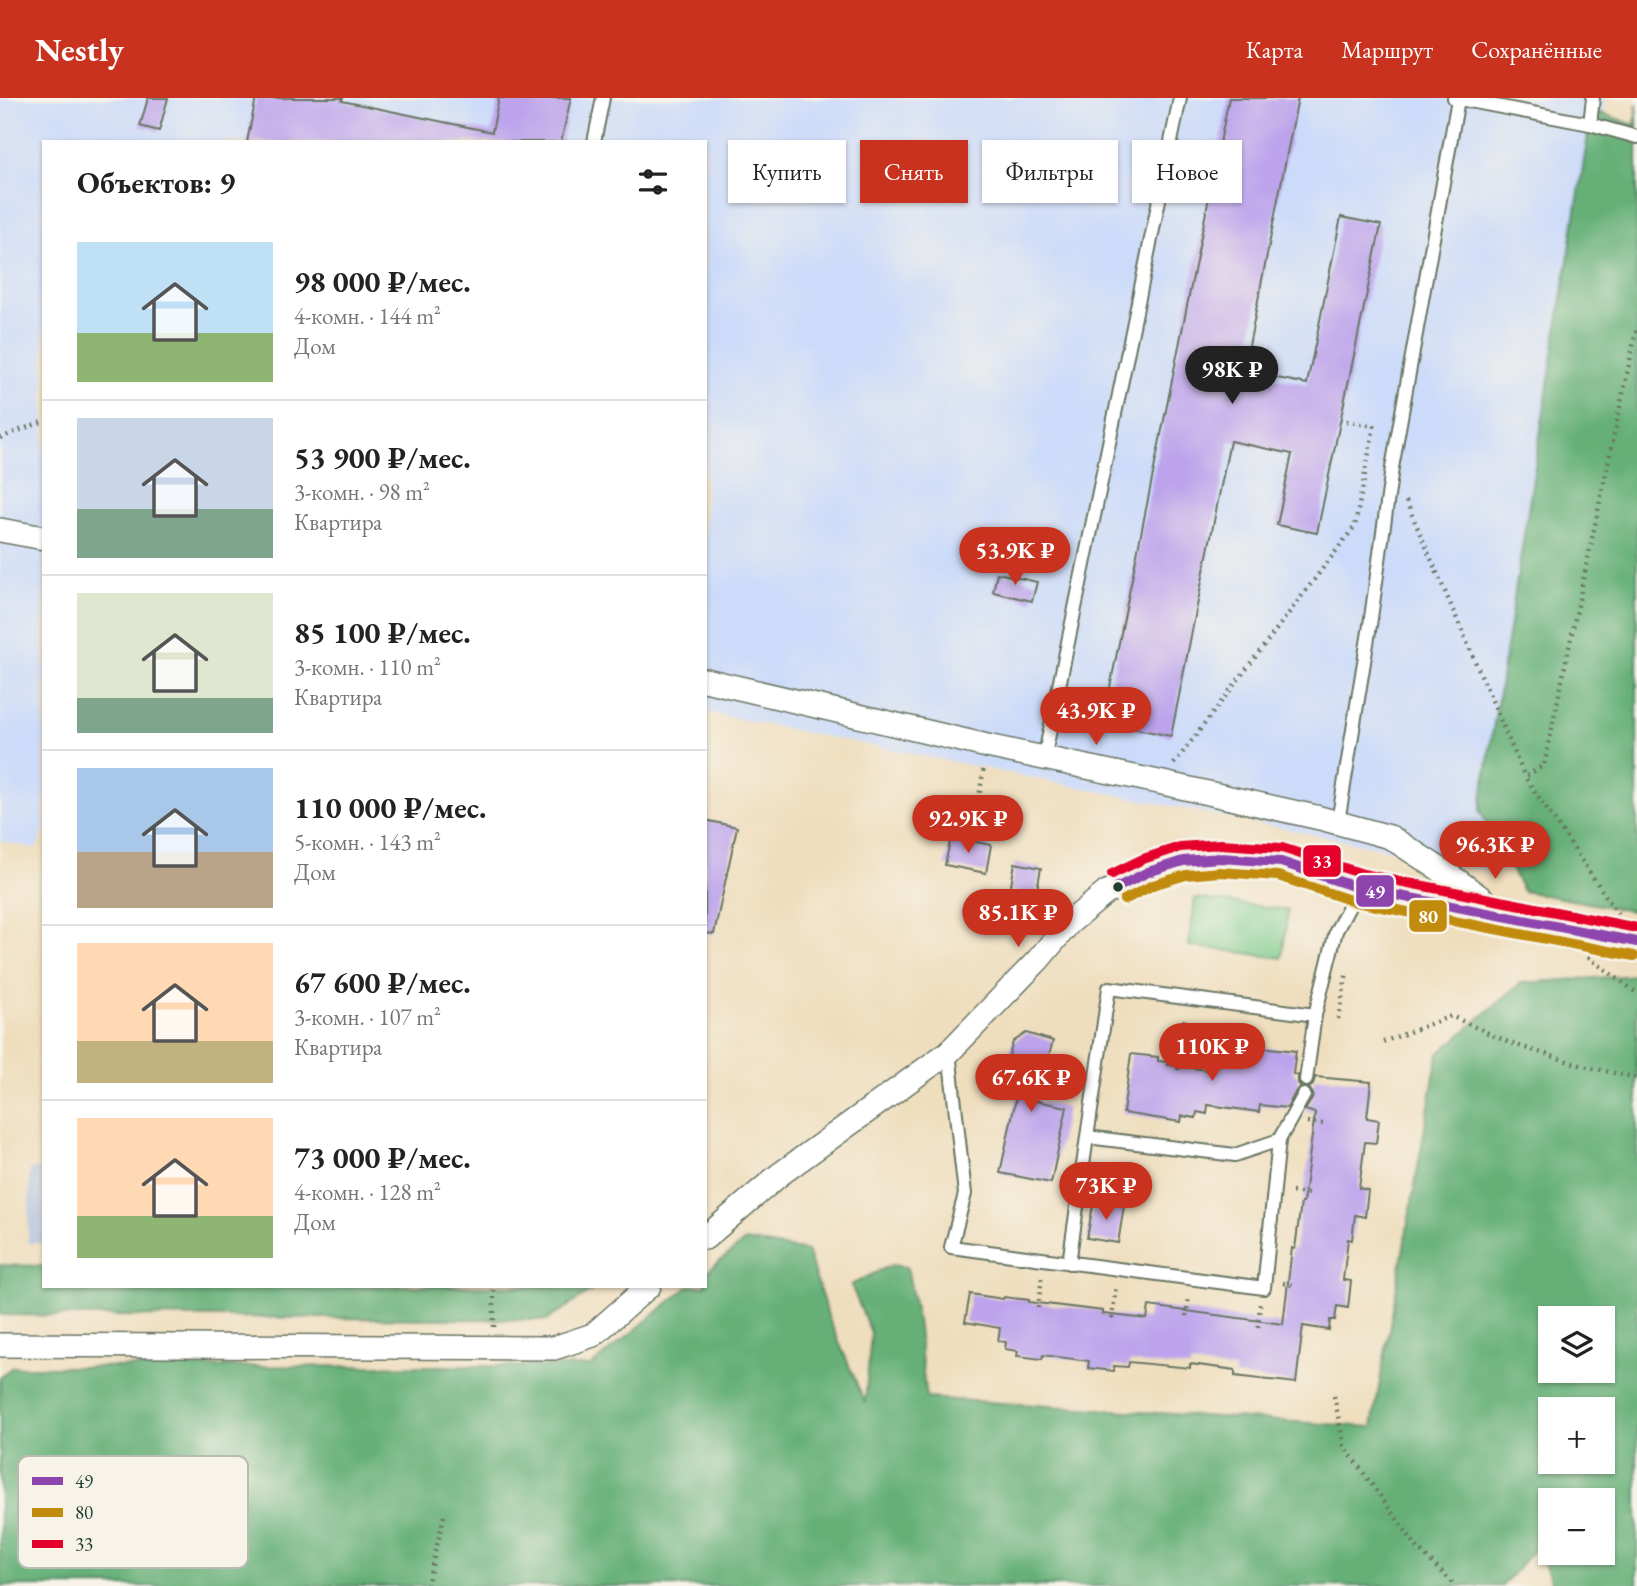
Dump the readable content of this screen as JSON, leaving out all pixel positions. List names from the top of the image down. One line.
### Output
{"lines":["transit line 33","transit line 49","transit line 80"],"legend":["49","80","33"],"page":{"header":"Nestly","nav":["Карта","Маршрут","Сохранённые"],"chip":["Купить","Снять","Фильтры","Новое"],"heading":"Объектов: 9","list":[{"name":"98 000 ₽/мес.","note":"4-комн. · 144 m² · Дом"},{"name":"53 900 ₽/мес.","note":"3-комн. · 98 m² · Квартира"},{"name":"85 100 ₽/мес.","note":"3-комн. · 110 m² · Квартира"},{"name":"110 000 ₽/мес.","note":"5-комн. · 143 m² · Дом"},{"name":"67 600 ₽/мес.","note":"3-комн. · 107 m² · Квартира"},{"name":"73 000 ₽/мес.","note":"4-комн. · 128 m² · Дом"}],"price":["98K ₽","53.9K ₽","43.9K ₽","92.9K ₽","96.3K ₽","85.1K ₽","110K ₽","67.6K ₽","73K ₽"],"map_buttons":["+","−"]}}
